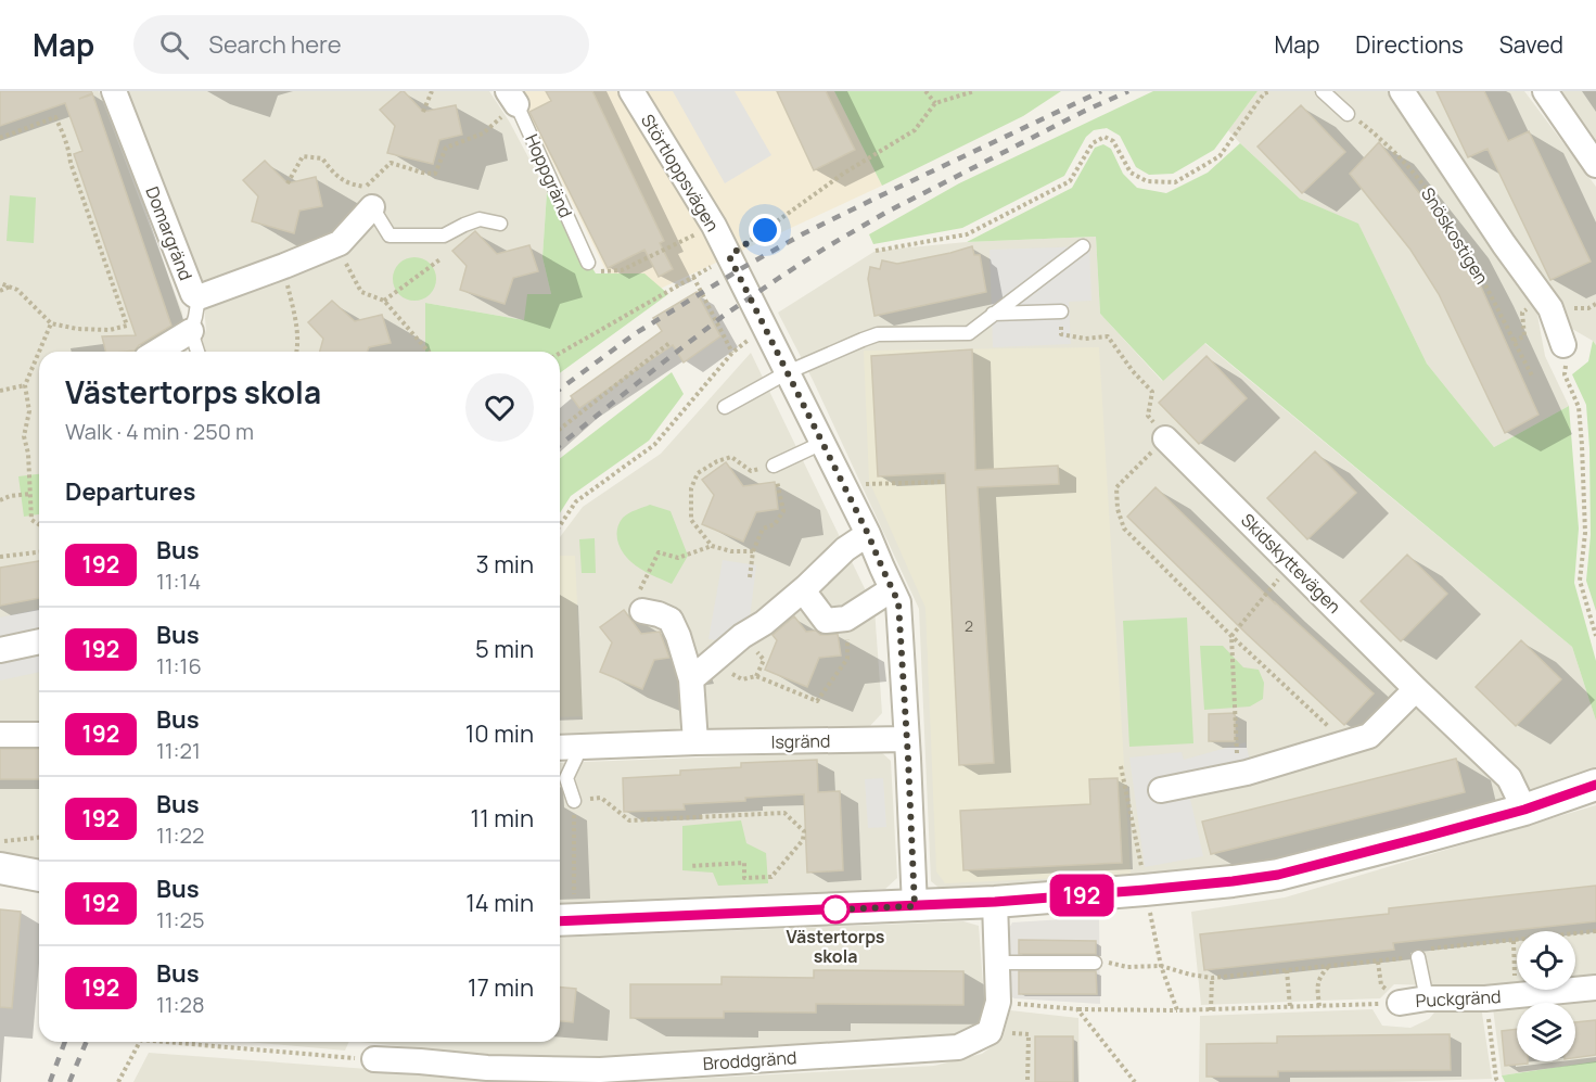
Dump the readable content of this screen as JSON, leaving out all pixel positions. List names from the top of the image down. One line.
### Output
{"streets":{"street":["Störtloppsvägen","Domargränd","Snöskostigen","Skidskyttevägen","Isgränd","Puckgränd","Broddgränd"],"lane":["Hoppgränd"]},"crossings":[["Störtloppsvägen","Isgränd"]],"places":["Västertorps skola"],"lines":["bus line 192"],"house_numbers":["2"],"page":{"header":"Map","search":"Search here","nav":["Map","Directions","Saved"],"on_map":"192","heading":[["Västertorps skola","Walk · 4 min · 250 m"],"Departures"],"list":[{"mark":"192","name":"Bus","note":"11:14","value":"3 min"},{"mark":"192","name":"Bus","note":"11:16","value":"5 min"},{"mark":"192","name":"Bus","note":"11:21","value":"10 min"},{"mark":"192","name":"Bus","note":"11:22","value":"11 min"},{"mark":"192","name":"Bus","note":"11:25","value":"14 min"},{"mark":"192","name":"Bus","note":"11:28","value":"17 min"}]}}
